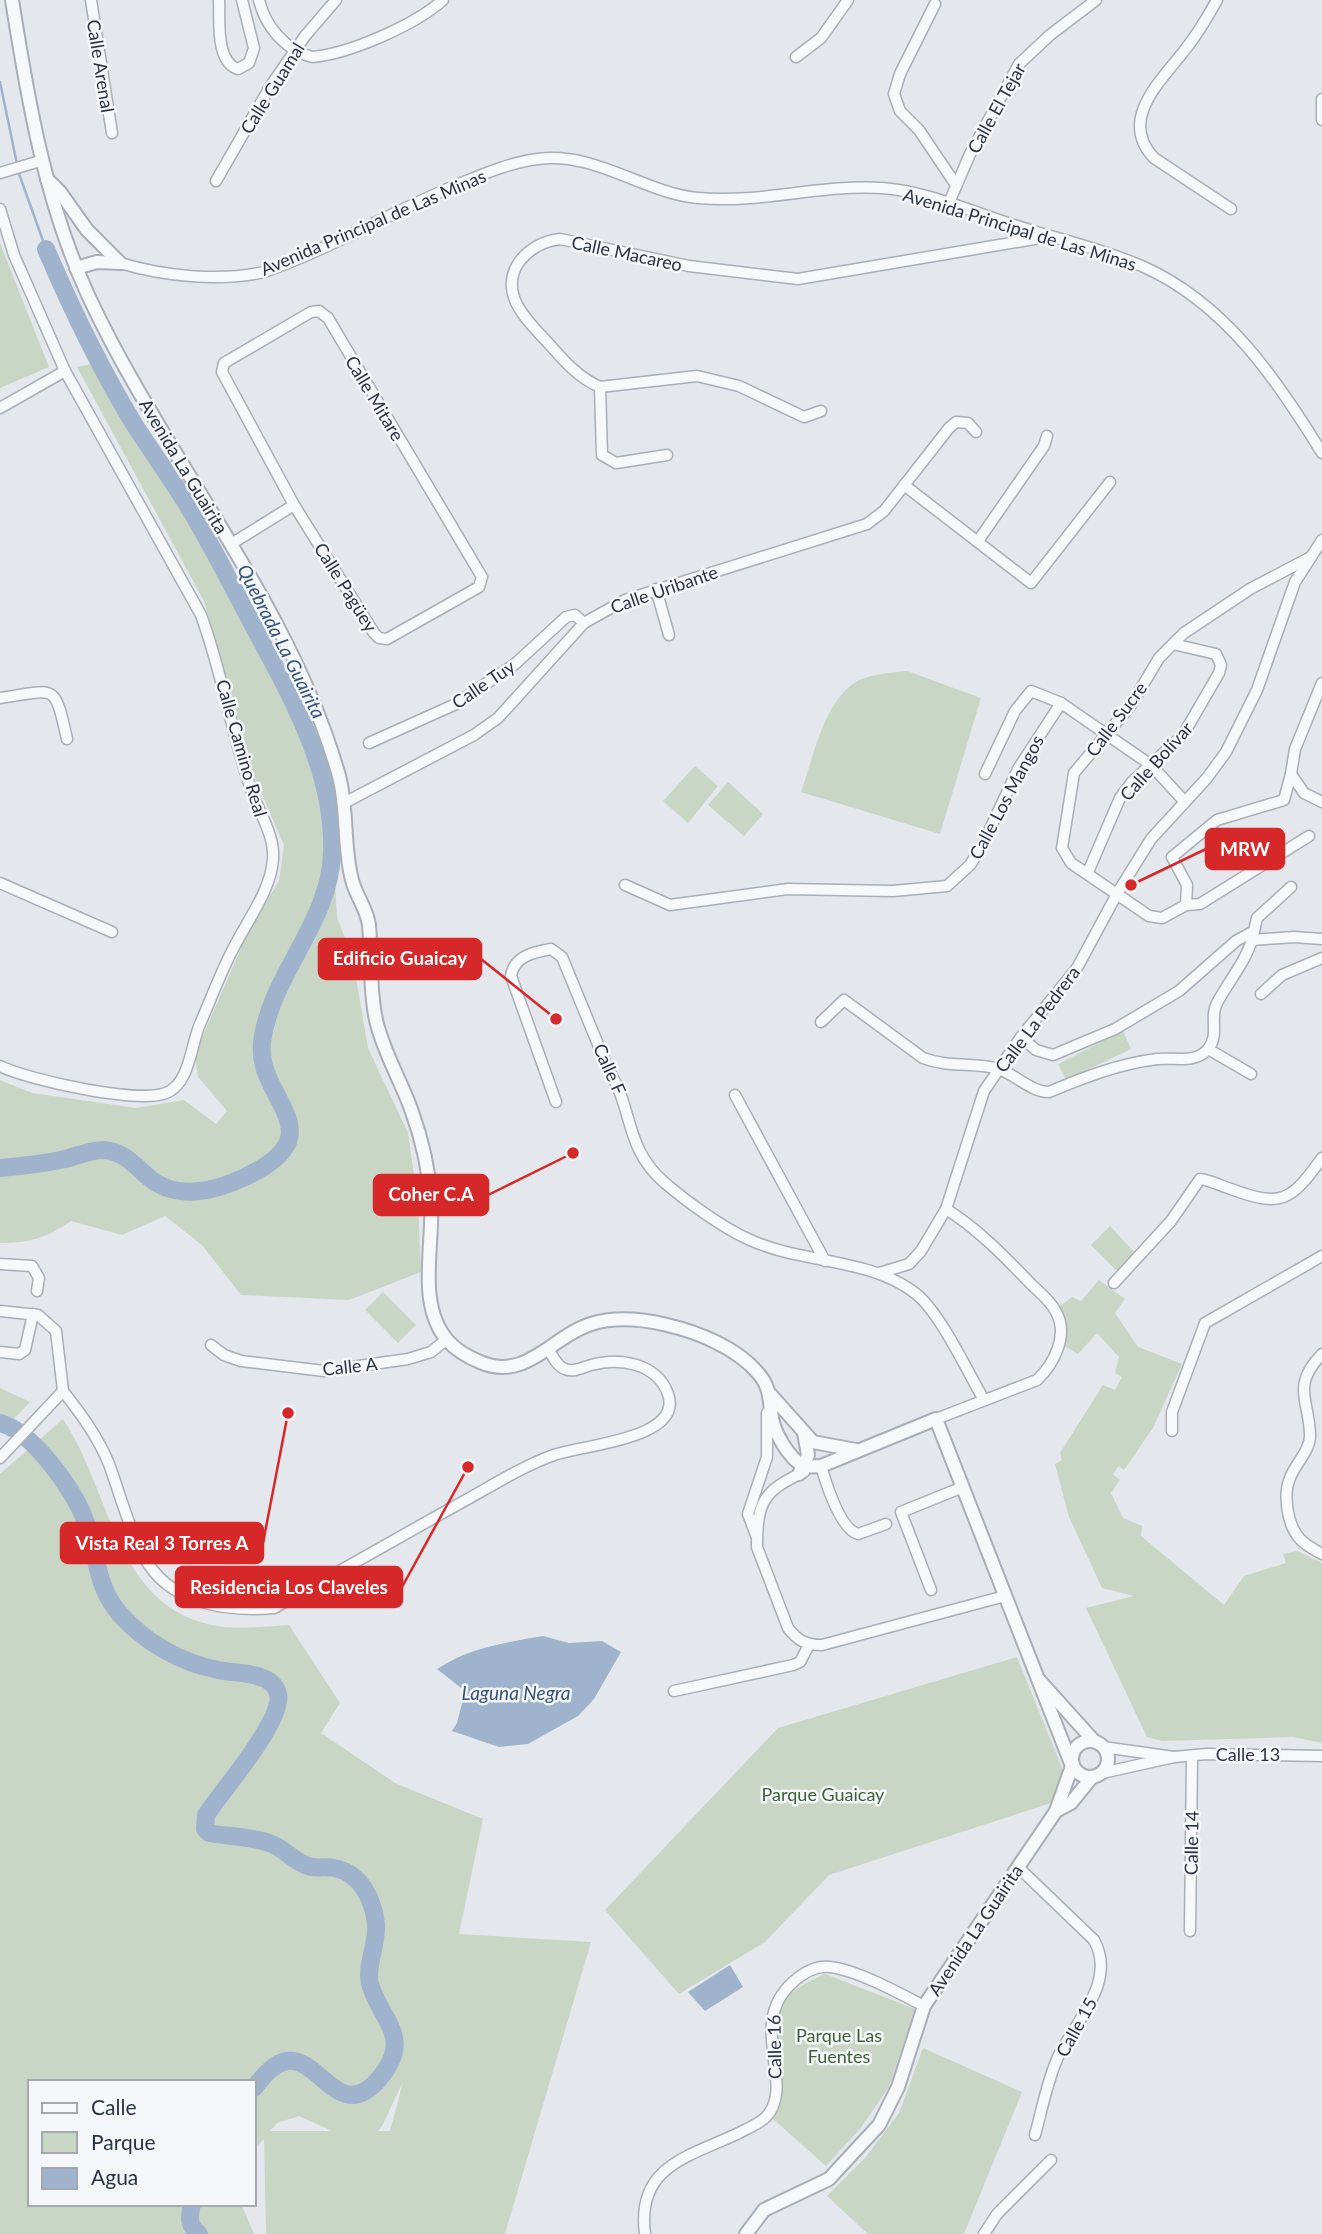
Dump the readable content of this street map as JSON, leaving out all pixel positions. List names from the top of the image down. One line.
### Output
{"streets":{"street":["Calle Arenal","Calle Guamal","Calle El Tejar","Avenida Principal de Las Minas","Calle Macareo","Calle Mitare","Avenida La Guairita","Calle Pagüey","Calle Uribante","Calle Tuy","Calle Sucre","Calle Camino Real","Calle Bolívar","Calle Los Mangos","Calle La Pedrera","Calle F","Calle A","Calle 13","Calle 14","Calle 15","Calle 16"]},"crossings":[["Calle El Tejar","Avenida Principal de Las Minas"],["Avenida Principal de Las Minas","Calle Macareo"],["Calle Mitare","Calle Pagüey"],["Avenida La Guairita","Calle Uribante"],["Avenida La Guairita","Calle A"],["Avenida La Guairita","Calle 13"],["Avenida La Guairita","Calle 15"],["Avenida La Guairita","Calle 16"],["Calle Uribante","Calle Tuy"],["Calle Sucre","Calle Bolívar"],["Calle Sucre","Calle La Pedrera"],["Calle La Pedrera","Calle F"],["Calle 13","Calle 14"]],"water":["Quebrada La Guairita","Laguna Negra"],"parks":["Parque Guaicay","Parque Las Fuentes"],"places":["MRW","Edificio Guaicay","Coher C.A","Vista Real 3 Torres A","Residencia Los Claveles"],"legend":["Calle","Parque","Agua"]}
